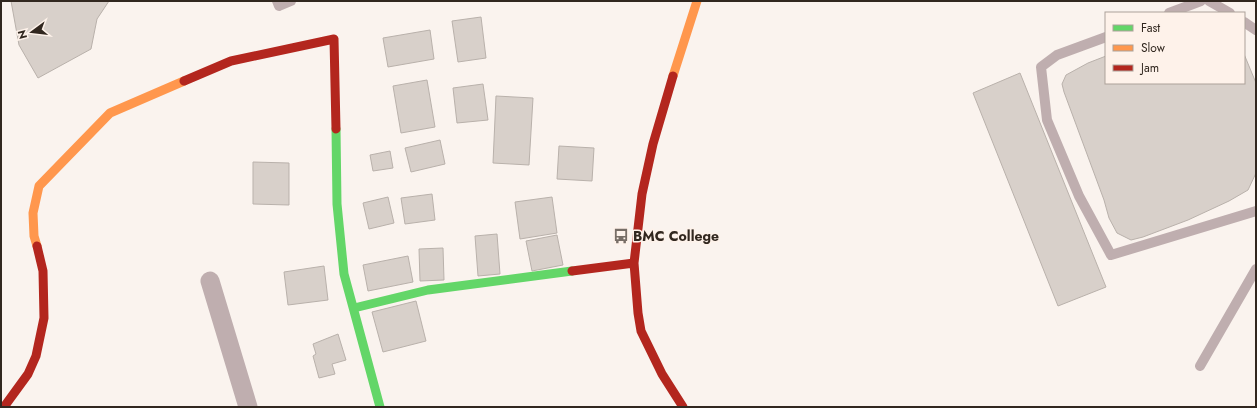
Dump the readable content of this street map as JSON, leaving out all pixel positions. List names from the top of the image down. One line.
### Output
{"places":{"bus stop":["BMC College"]},"legend":["Fast","Slow","Jam"],"north":"left"}
